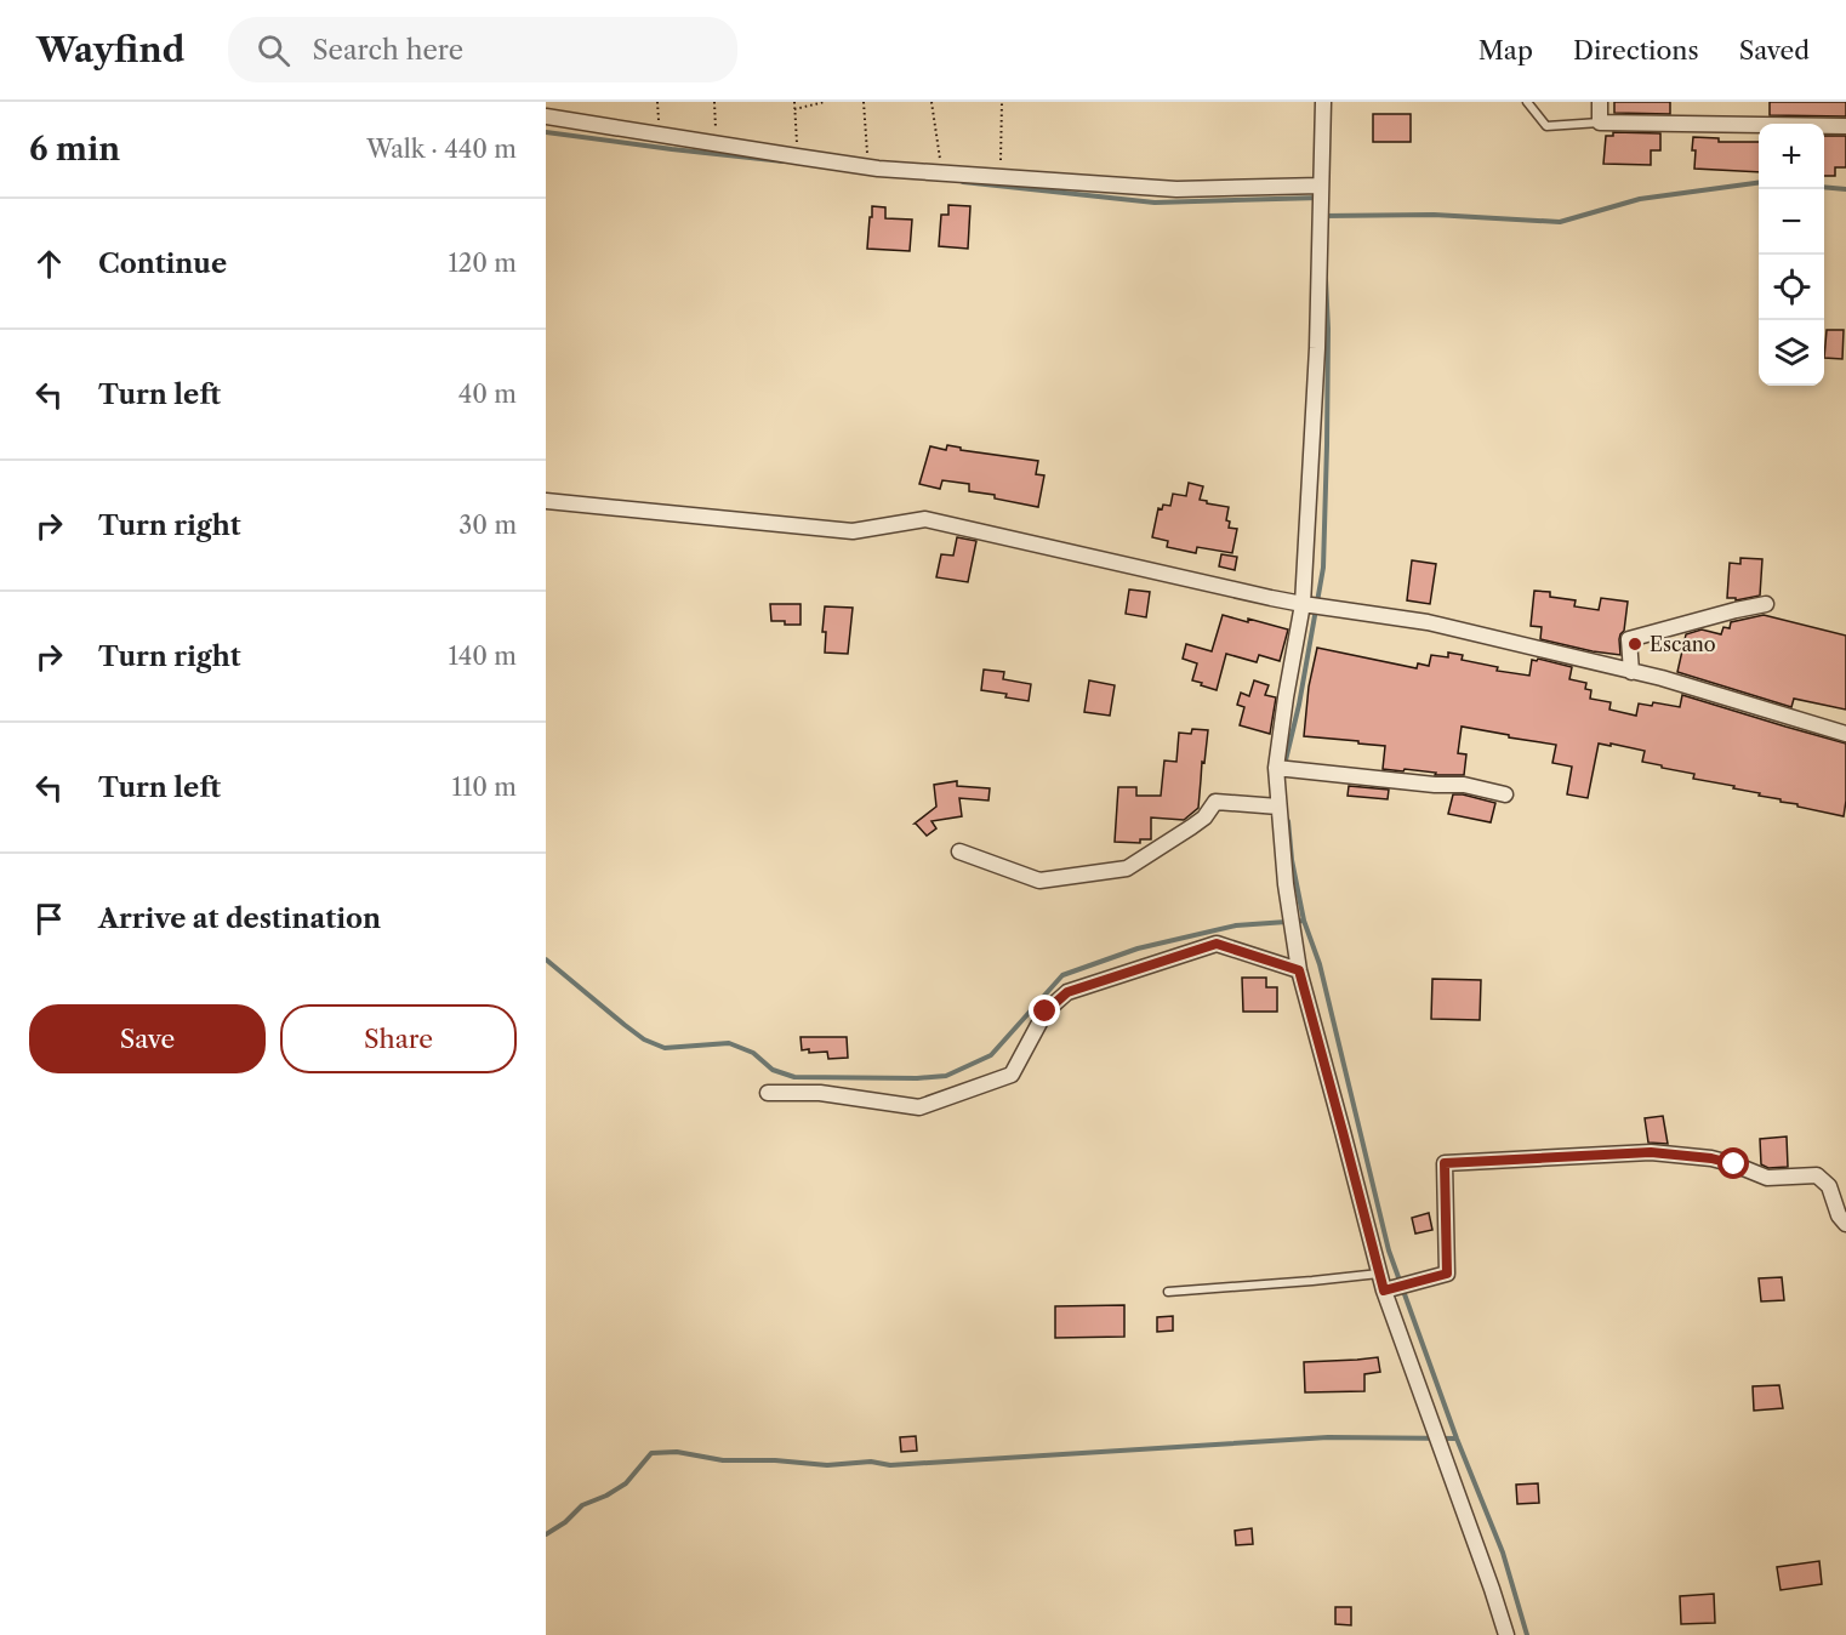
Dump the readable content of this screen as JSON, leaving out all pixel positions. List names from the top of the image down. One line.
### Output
{"places":["Escano"],"page":{"header":"Wayfind","search":"Search here","nav":["Map","Directions","Saved"],"heading":["6 min","Walk · 440 m"],"map_buttons":["+","−"],"list":[["Continue","120 m"],["Turn left","40 m"],["Turn right","30 m"],["Turn right","140 m"],["Turn left","110 m"],"Arrive at destination"],"buttons":["Save","Share"]}}
